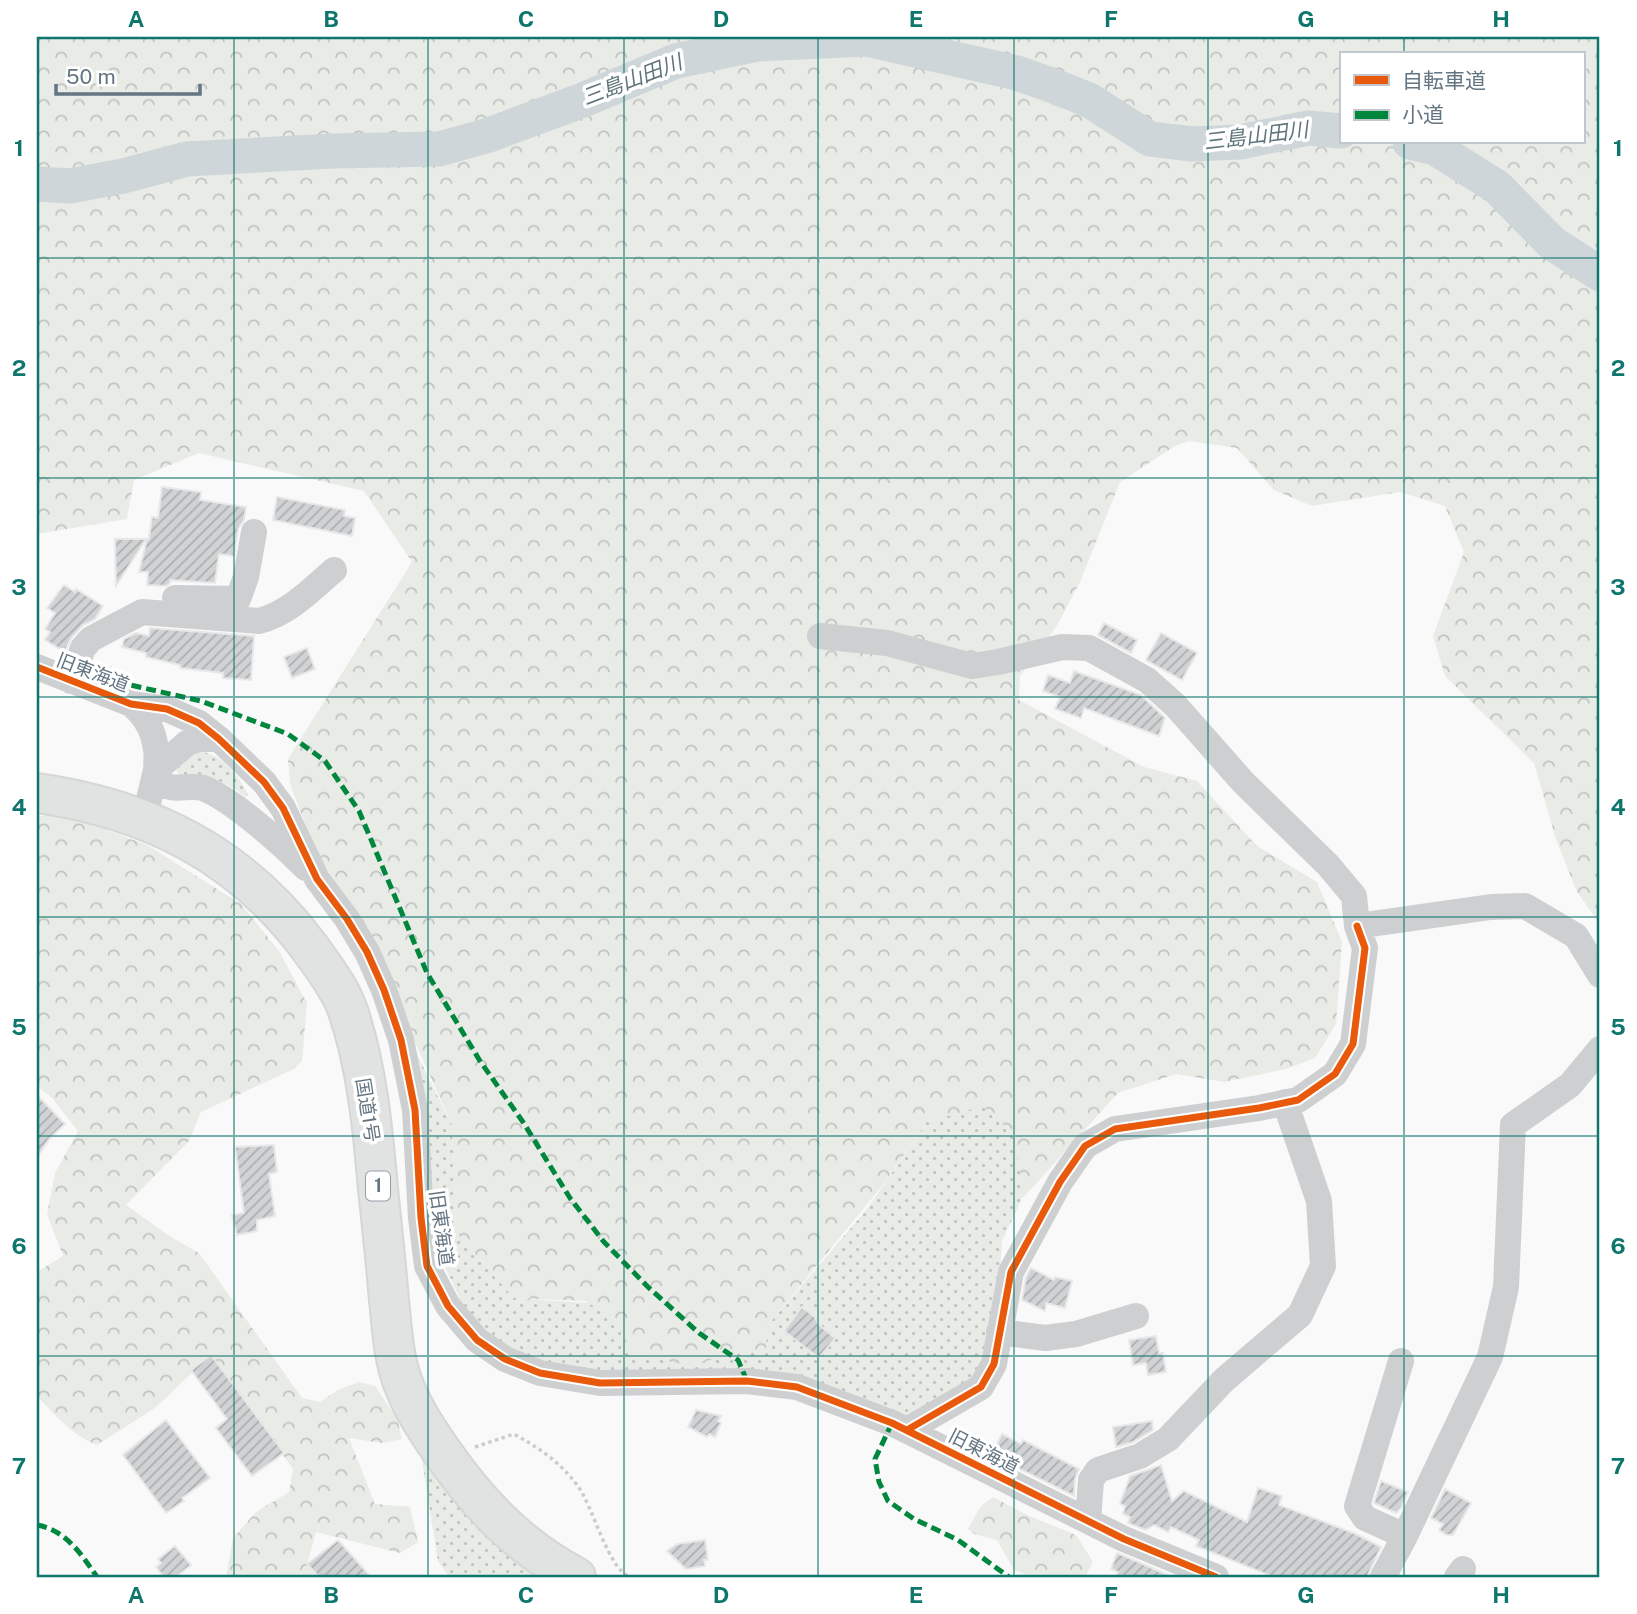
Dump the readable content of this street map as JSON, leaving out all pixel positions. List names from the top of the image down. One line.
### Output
{"streets":{"highway":["国道1号","1"],"street":["旧東海道"]},"water":["三島山田川"],"legend":["自転車道","小道"],"scale_bar":"50 m","grid":{"columns":["A","B","C","D","E","F","G","H"],"rows":["1","2","3","4","5","6","7"]}}
